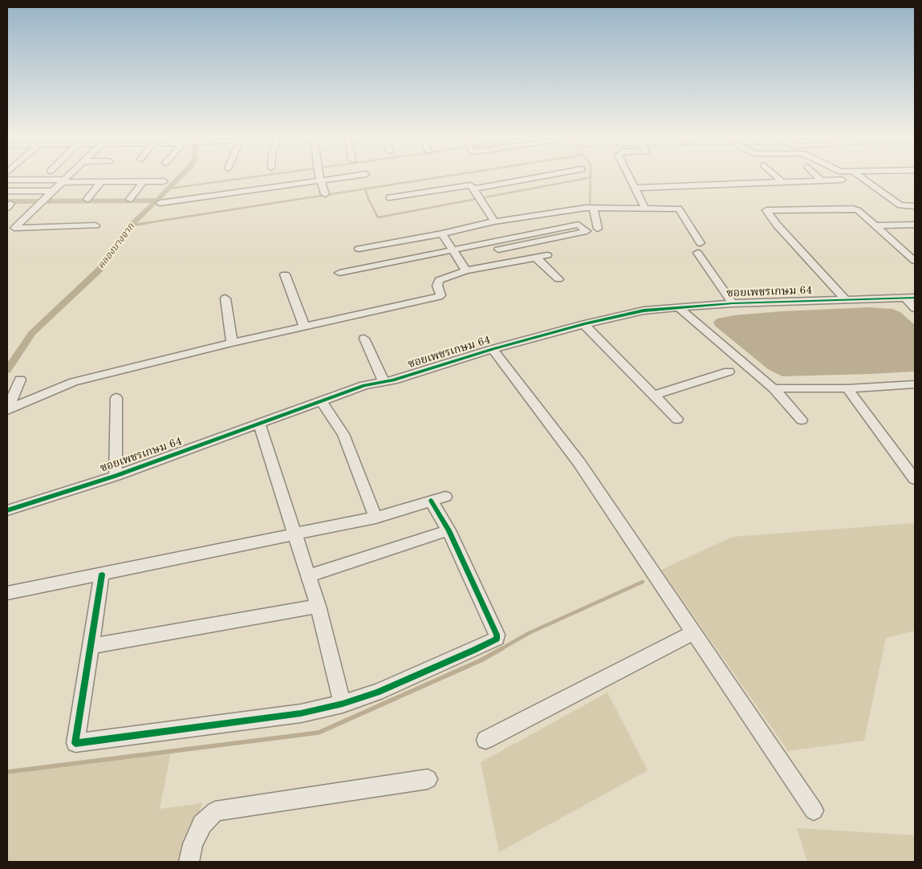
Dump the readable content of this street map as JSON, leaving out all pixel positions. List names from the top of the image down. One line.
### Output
{"streets":{"street":["ซอยเพชรเกษม 64"]},"water":["คลองบางจาก"]}
